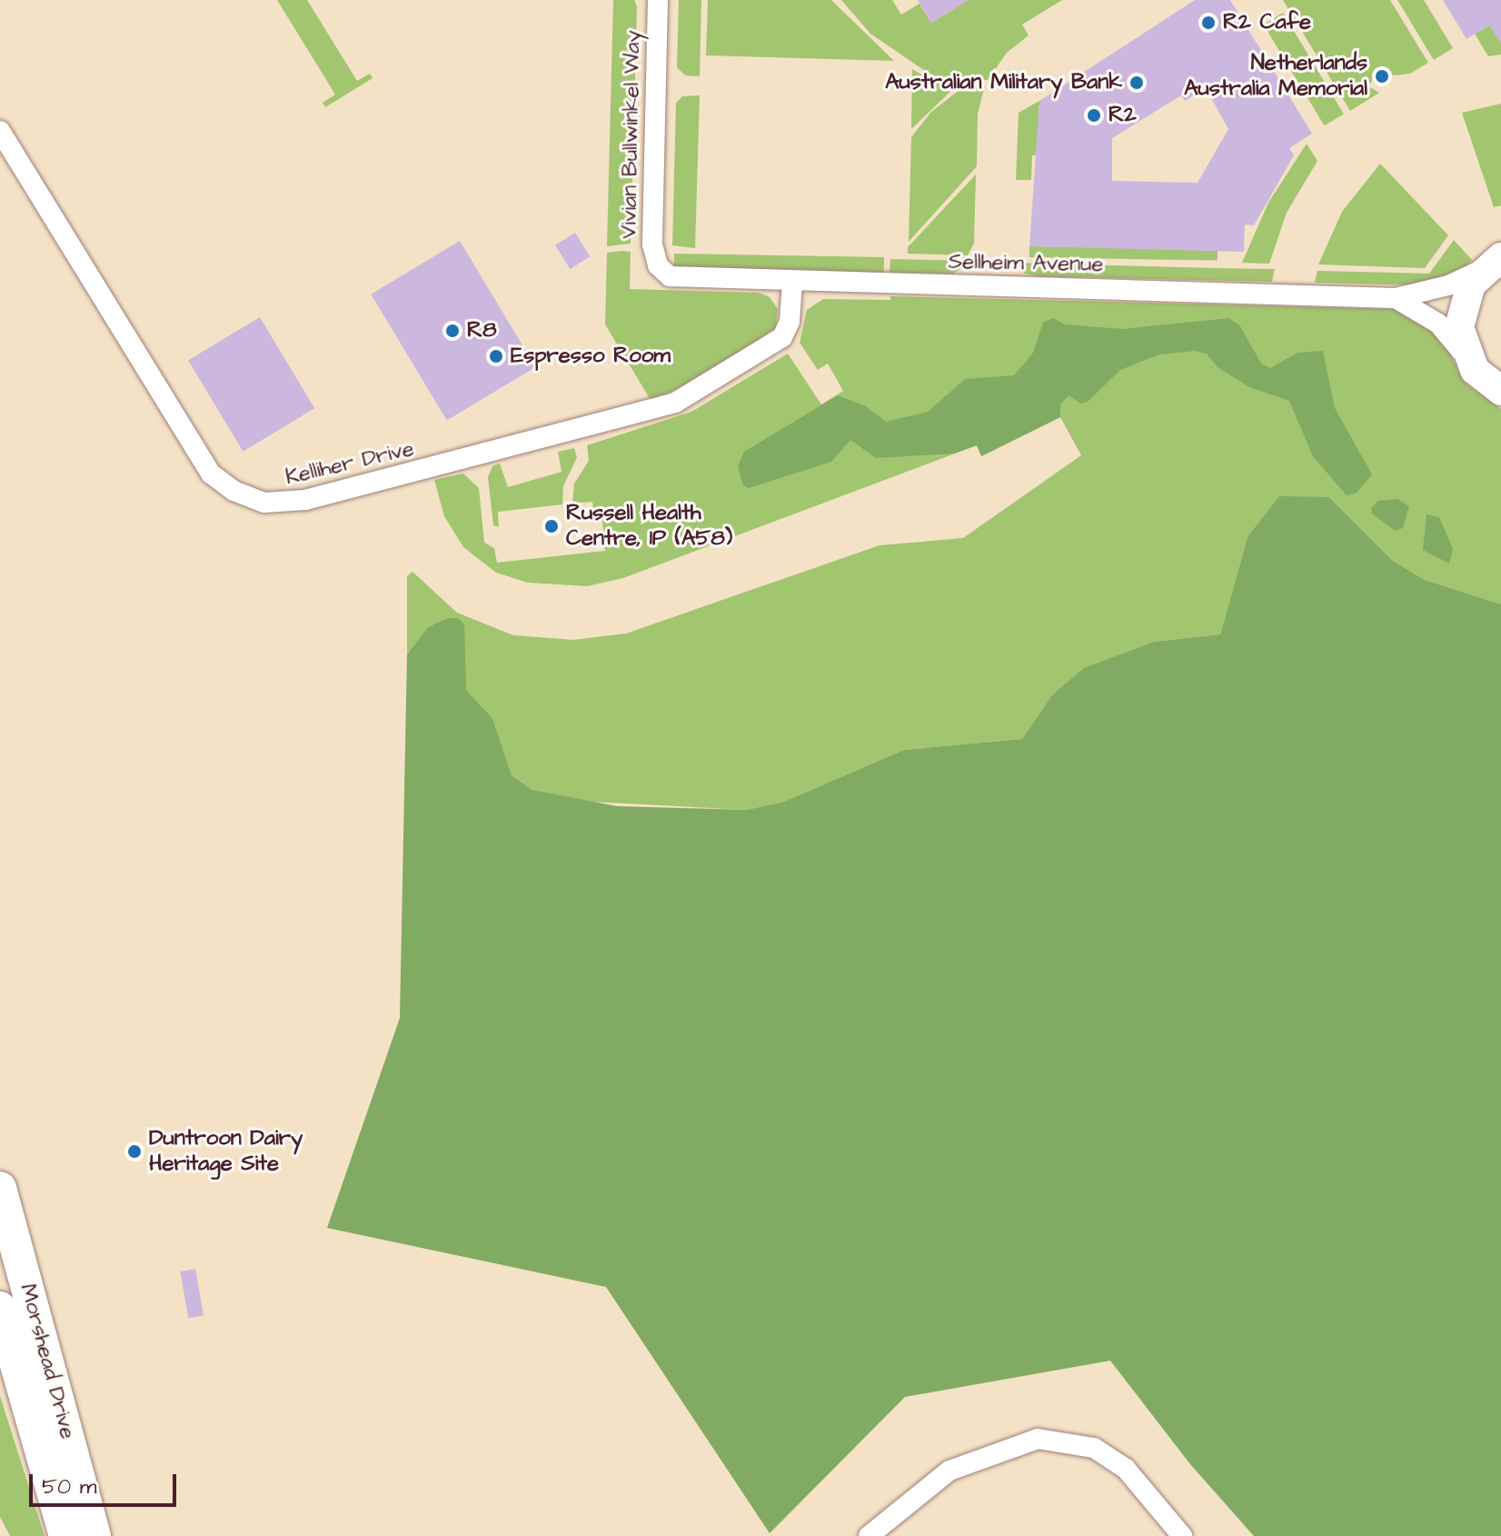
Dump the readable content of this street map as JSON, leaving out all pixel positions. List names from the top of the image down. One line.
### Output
{"streets":{"main road":["Morshead Drive"],"street":["Vivian Bullwinkel Way","Sellheim Avenue","Kelliher Drive"]},"crossings":[["Vivian Bullwinkel Way","Sellheim Avenue"],["Sellheim Avenue","Kelliher Drive"]],"places":["R2 Cafe","Netherlands Australia Memorial","Australian Military Bank","R2","R8","Espresso Room","Russell Health Centre, 1P (A58)","Duntroon Dairy Heritage Site"],"scale_bar":"50 m"}
